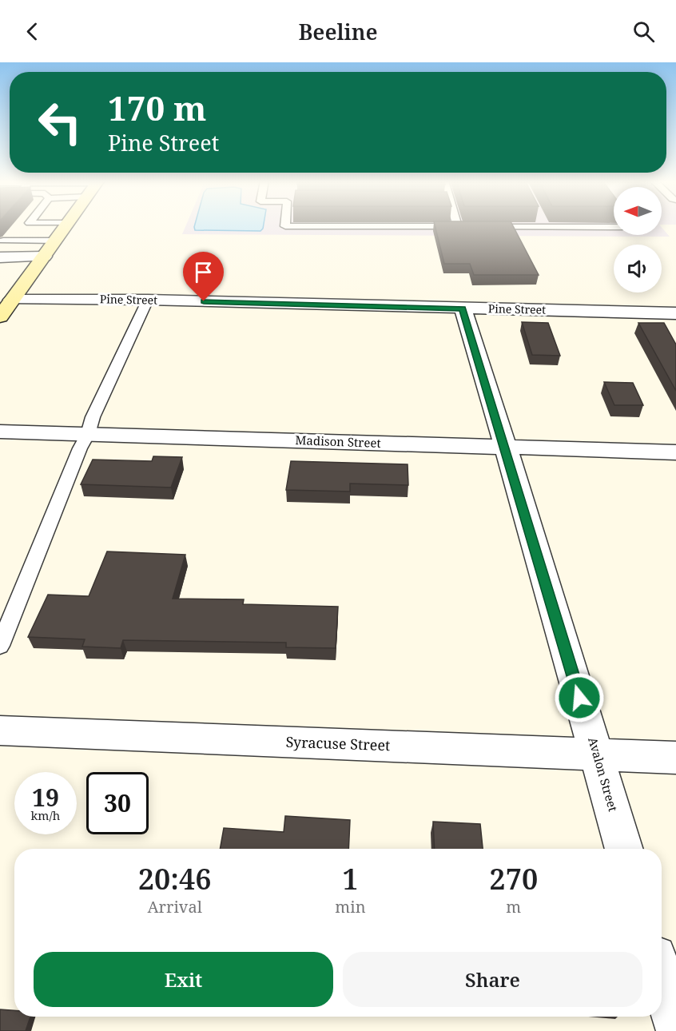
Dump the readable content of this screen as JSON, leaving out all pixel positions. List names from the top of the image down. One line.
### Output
{"streets":{"street":["Pine Street","Madison Street","Syracuse Street","Avalon Street"]},"crossings":[["Pine Street","Avalon Street"],["Madison Street","Avalon Street"],["Syracuse Street","Avalon Street"]],"north":"left","page":{"header":"Beeline","turn":["170 m","Pine Street"],"speed":"19 km/h","limit":"30","eta":["20:46","Arrival","1","min","270","m"],"buttons":["Exit","Share"]}}
